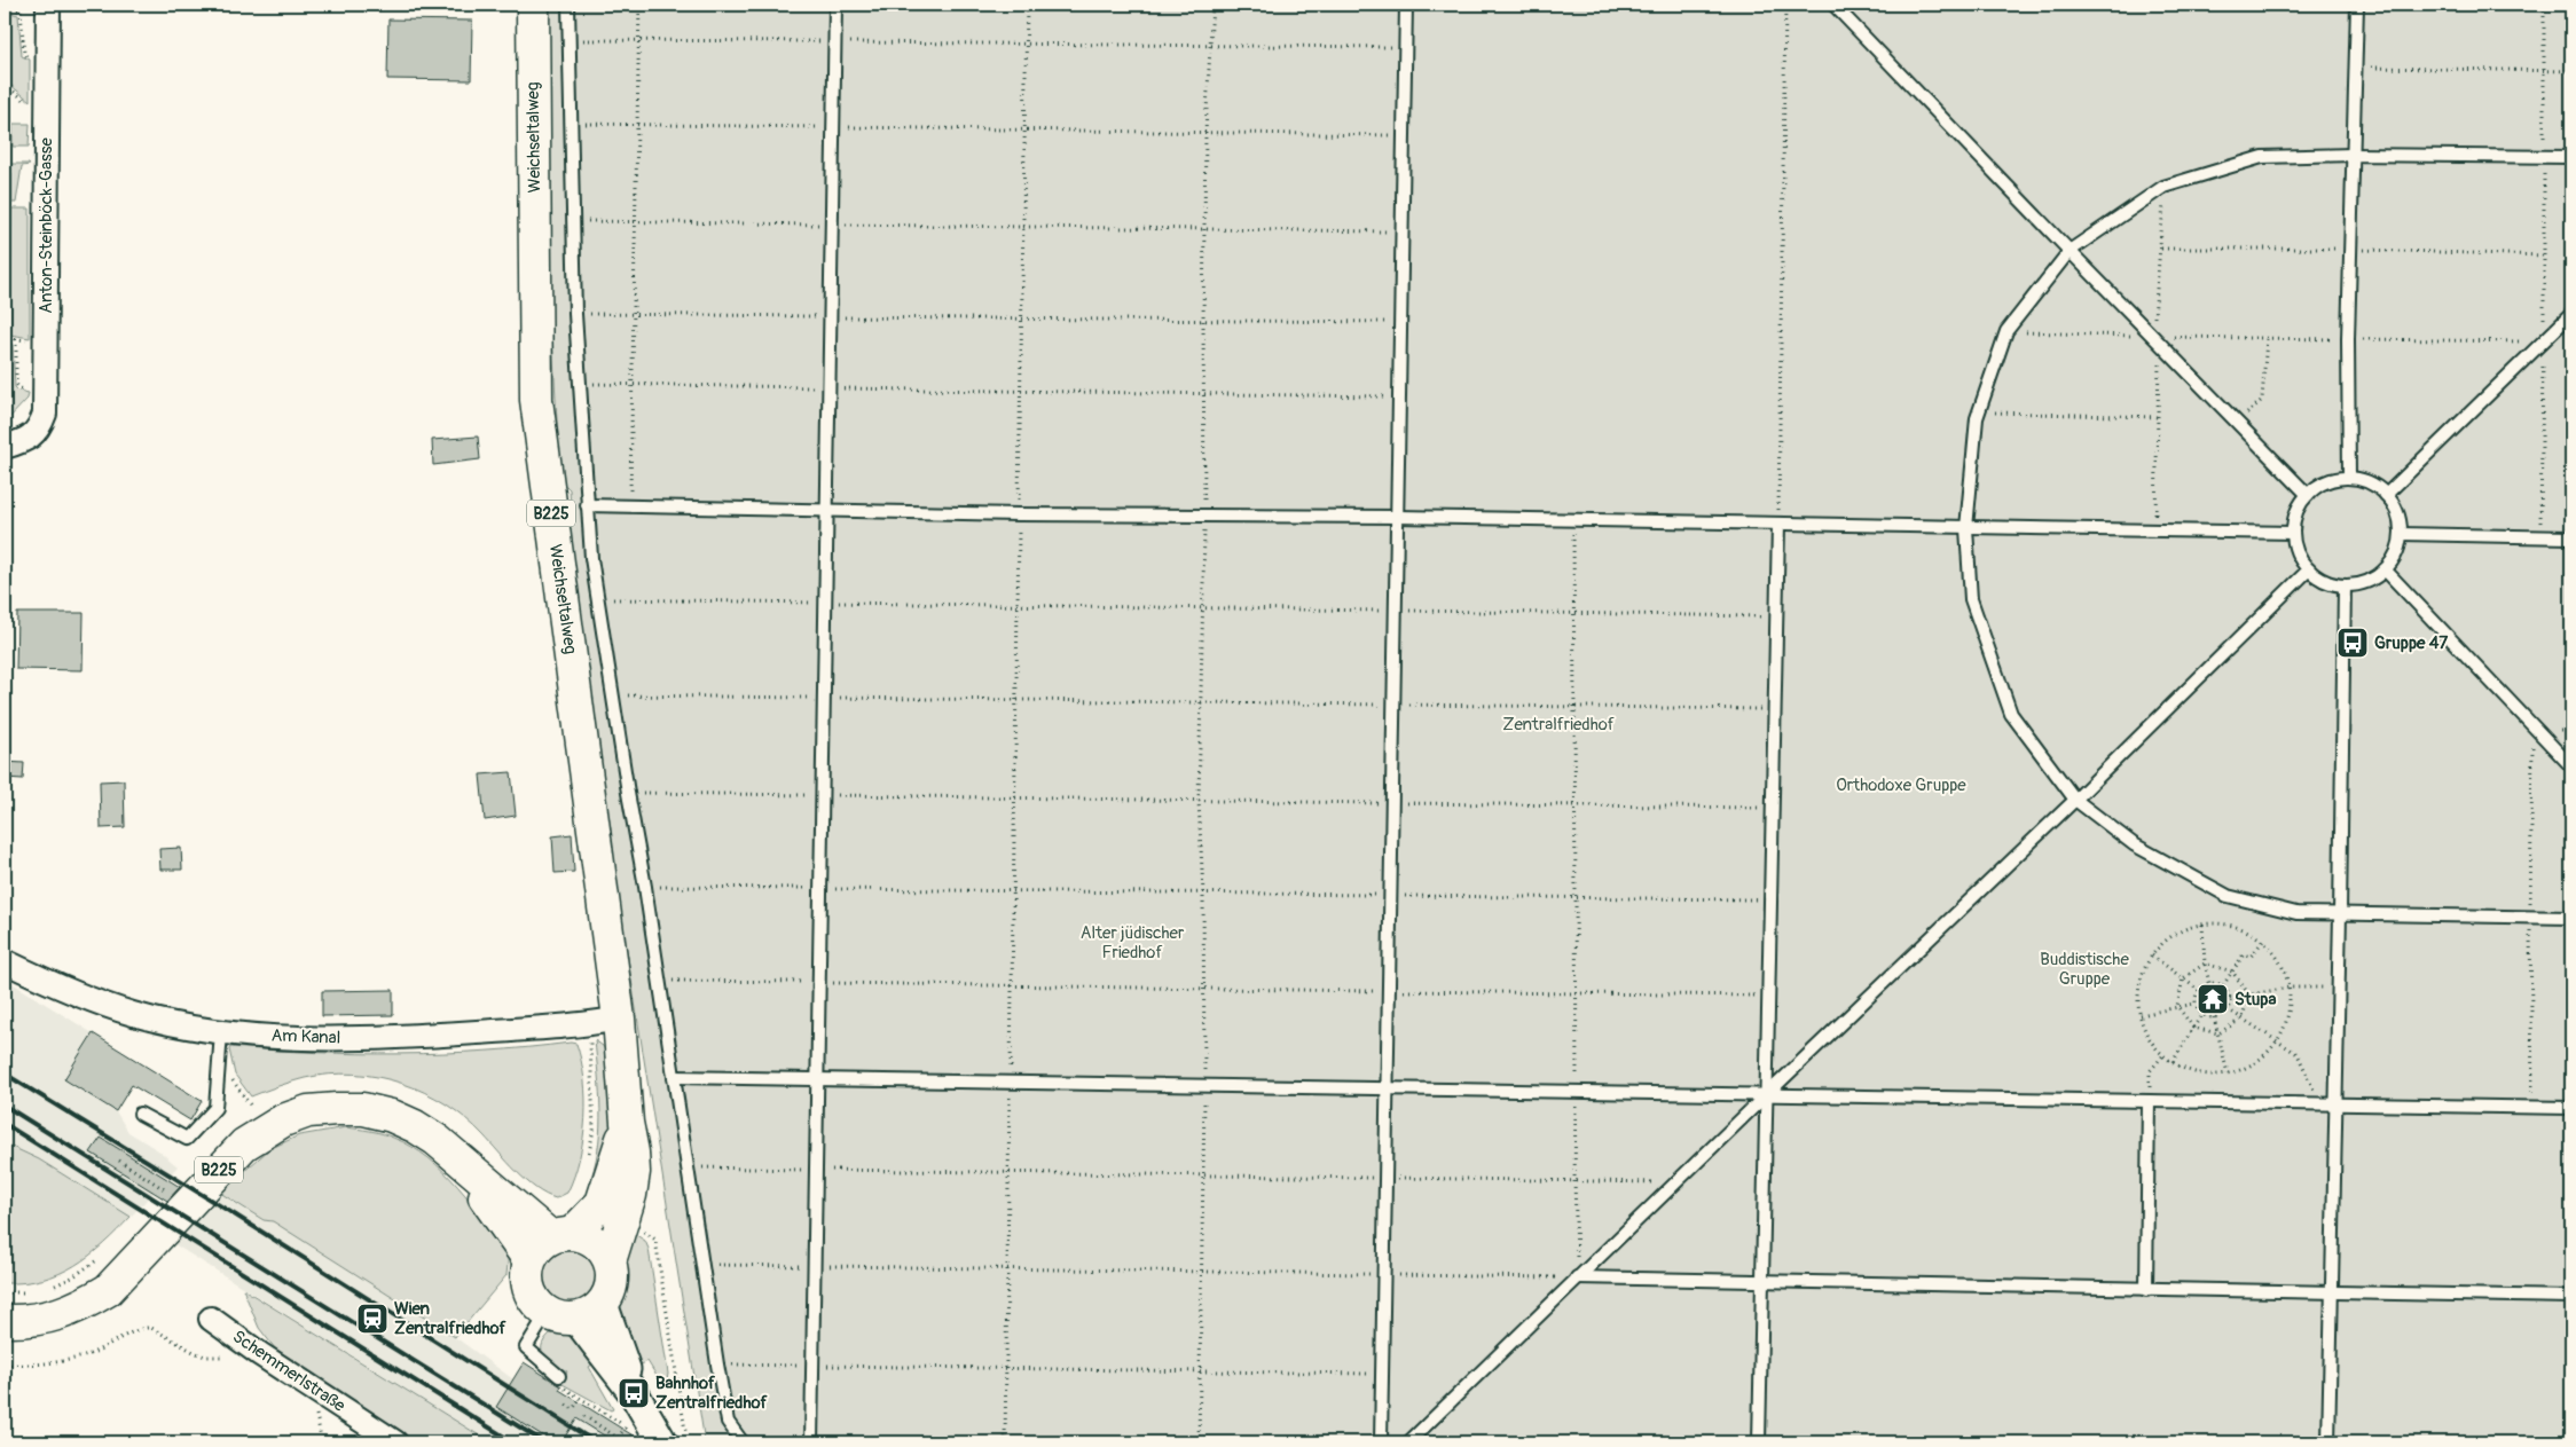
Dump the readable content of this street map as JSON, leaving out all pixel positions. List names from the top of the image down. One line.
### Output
{"streets":{"main road":["Weichseltalweg","B225"],"street":["Anton-Steinböck-Gasse","Am Kanal","Schemmerlstraße"]},"crossings":[["Weichseltalweg","B225"],["Weichseltalweg","Am Kanal"]],"parks":["Zentralfriedhof","Orthodoxe Gruppe","Alter jüdischer Friedhof","Buddistische Gruppe"],"places":{"bus stop":["Gruppe 47","Bahnhof Zentralfriedhof"],"temple":["Stupa"],"station":["Wien Zentralfriedhof"]}}
